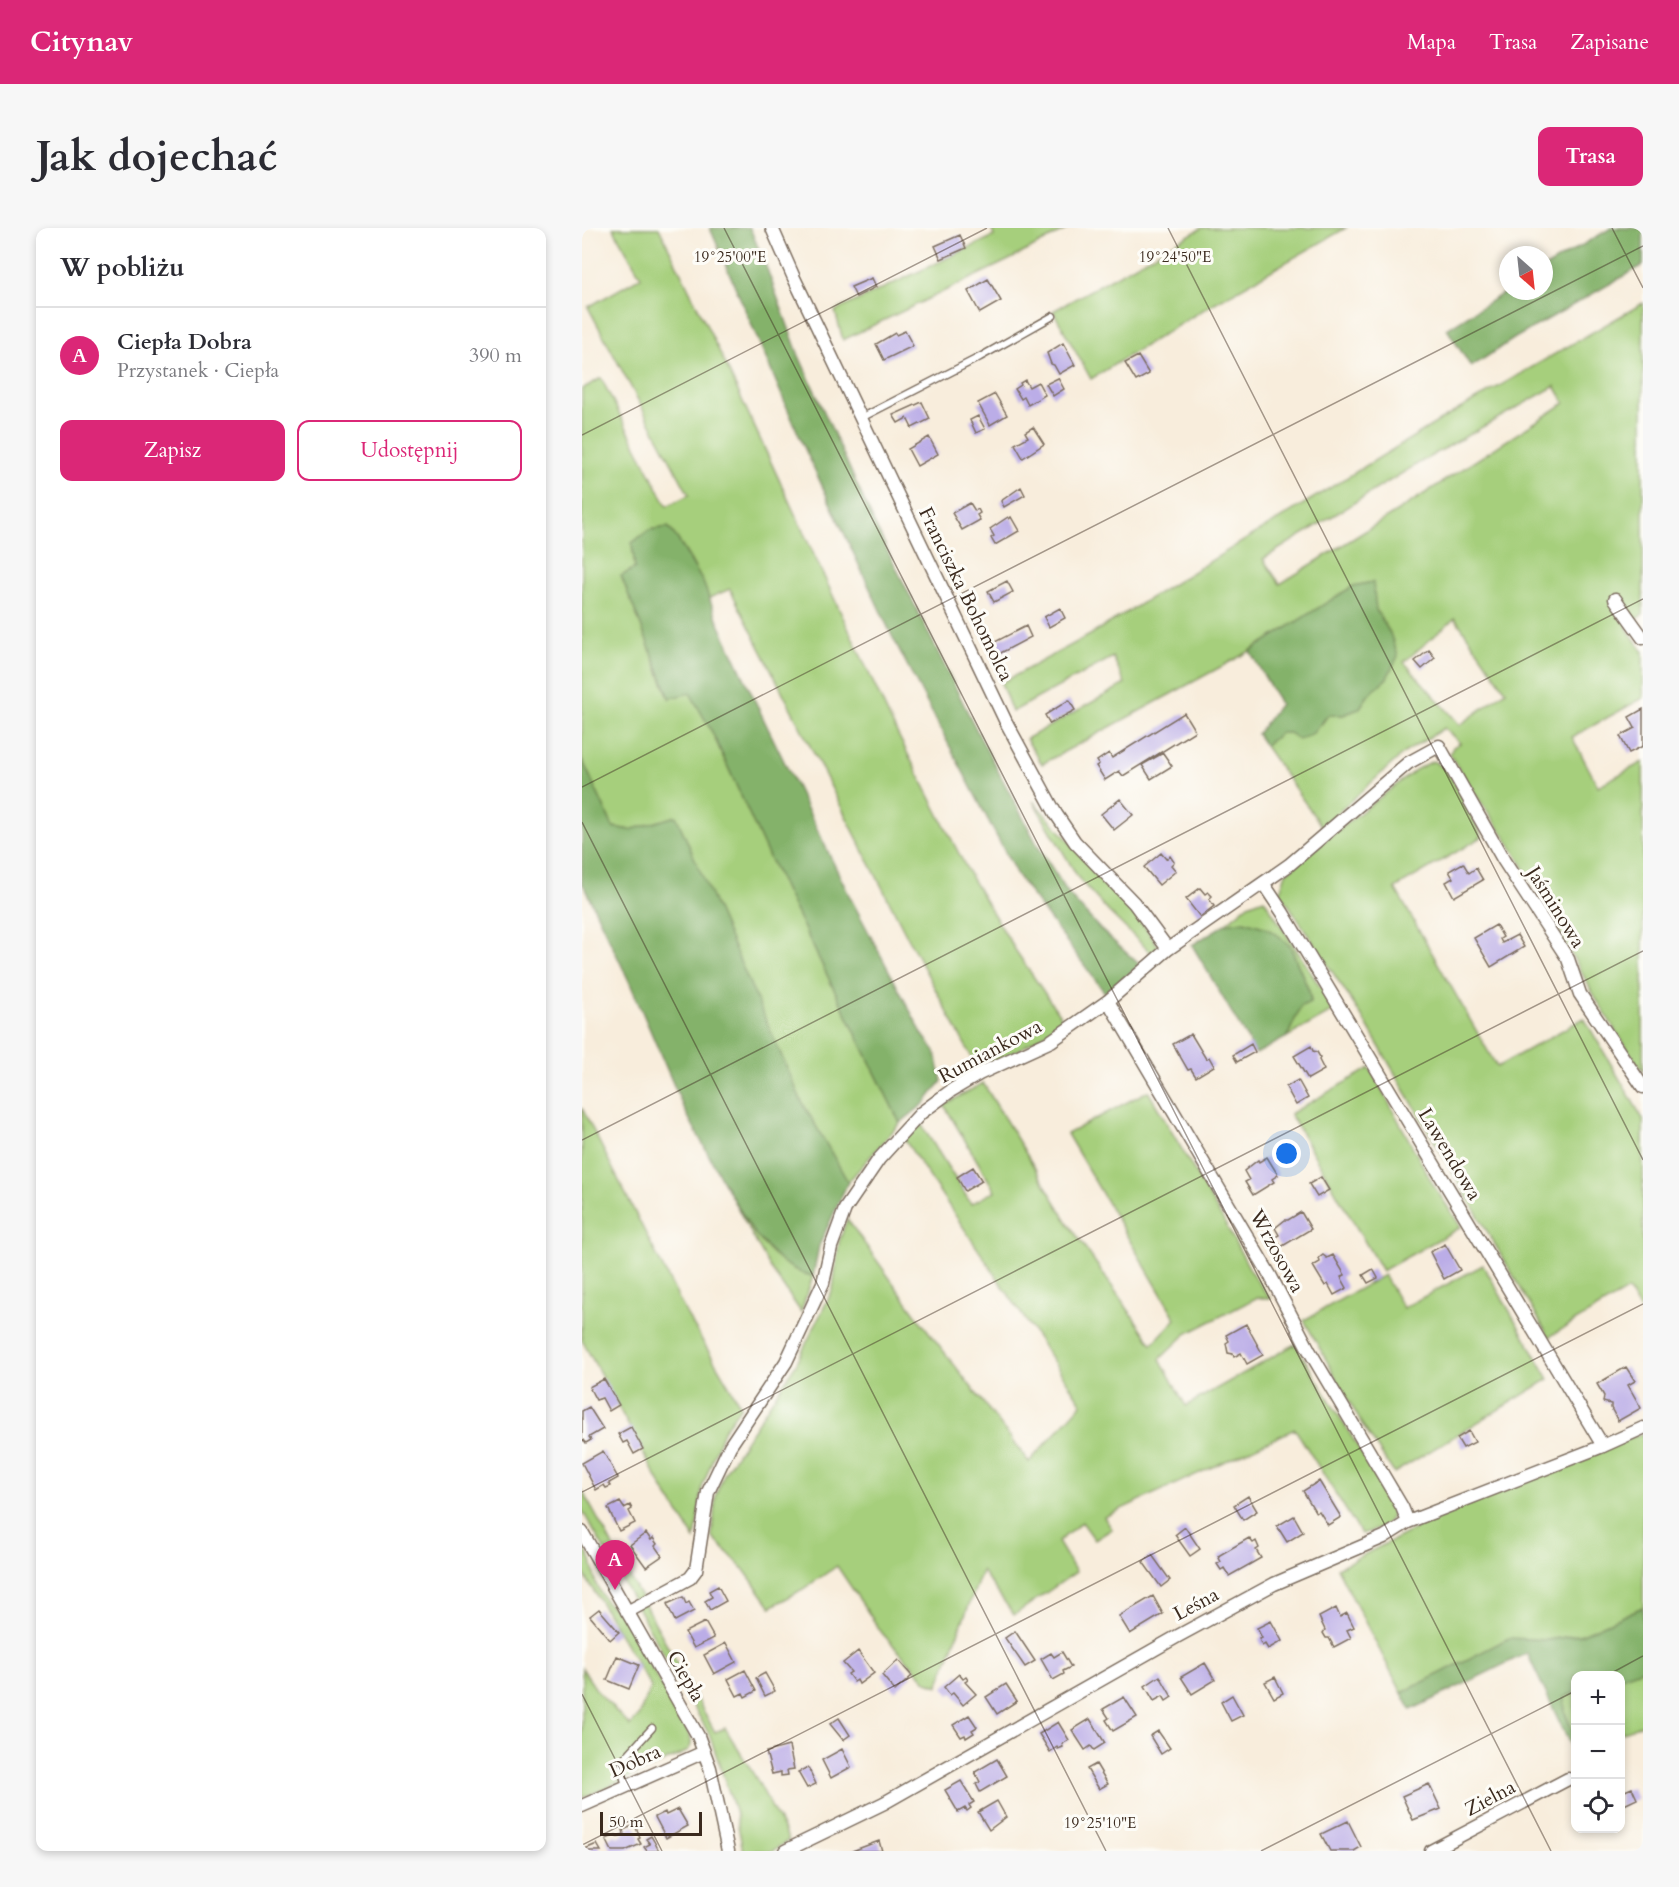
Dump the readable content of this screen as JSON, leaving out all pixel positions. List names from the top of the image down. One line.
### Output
{"streets":{"street":["Franciszka Bohomolca","Jaśminowa","Rumiankowa","Lawendowa","Wrzosowa","Leśna","Ciepła","Dobra","Zielna"]},"crossings":[["Franciszka Bohomolca","Rumiankowa"],["Jaśminowa","Rumiankowa"],["Rumiankowa","Lawendowa"],["Rumiankowa","Wrzosowa"],["Rumiankowa","Ciepła"],["Lawendowa","Leśna"],["Wrzosowa","Leśna"],["Ciepła","Dobra"]],"scale_bar":"50 m","north":"bottom right","page":{"header":"Citynav","nav":["Mapa","Trasa","Zapisane"],"buttons":["Trasa",["Zapisz","Udostępnij"]],"title":"Jak dojechać","heading":"W pobliżu","list":[{"mark":"A","name":"Ciepła Dobra","note":"Przystanek · Ciepła","value":"390 m"}],"pins":"A","map_buttons":["+","−"],"scale":"50 m"},"coordinates":["19°25'00\"E","19°24'50\"E","19°25'10\"E"]}
